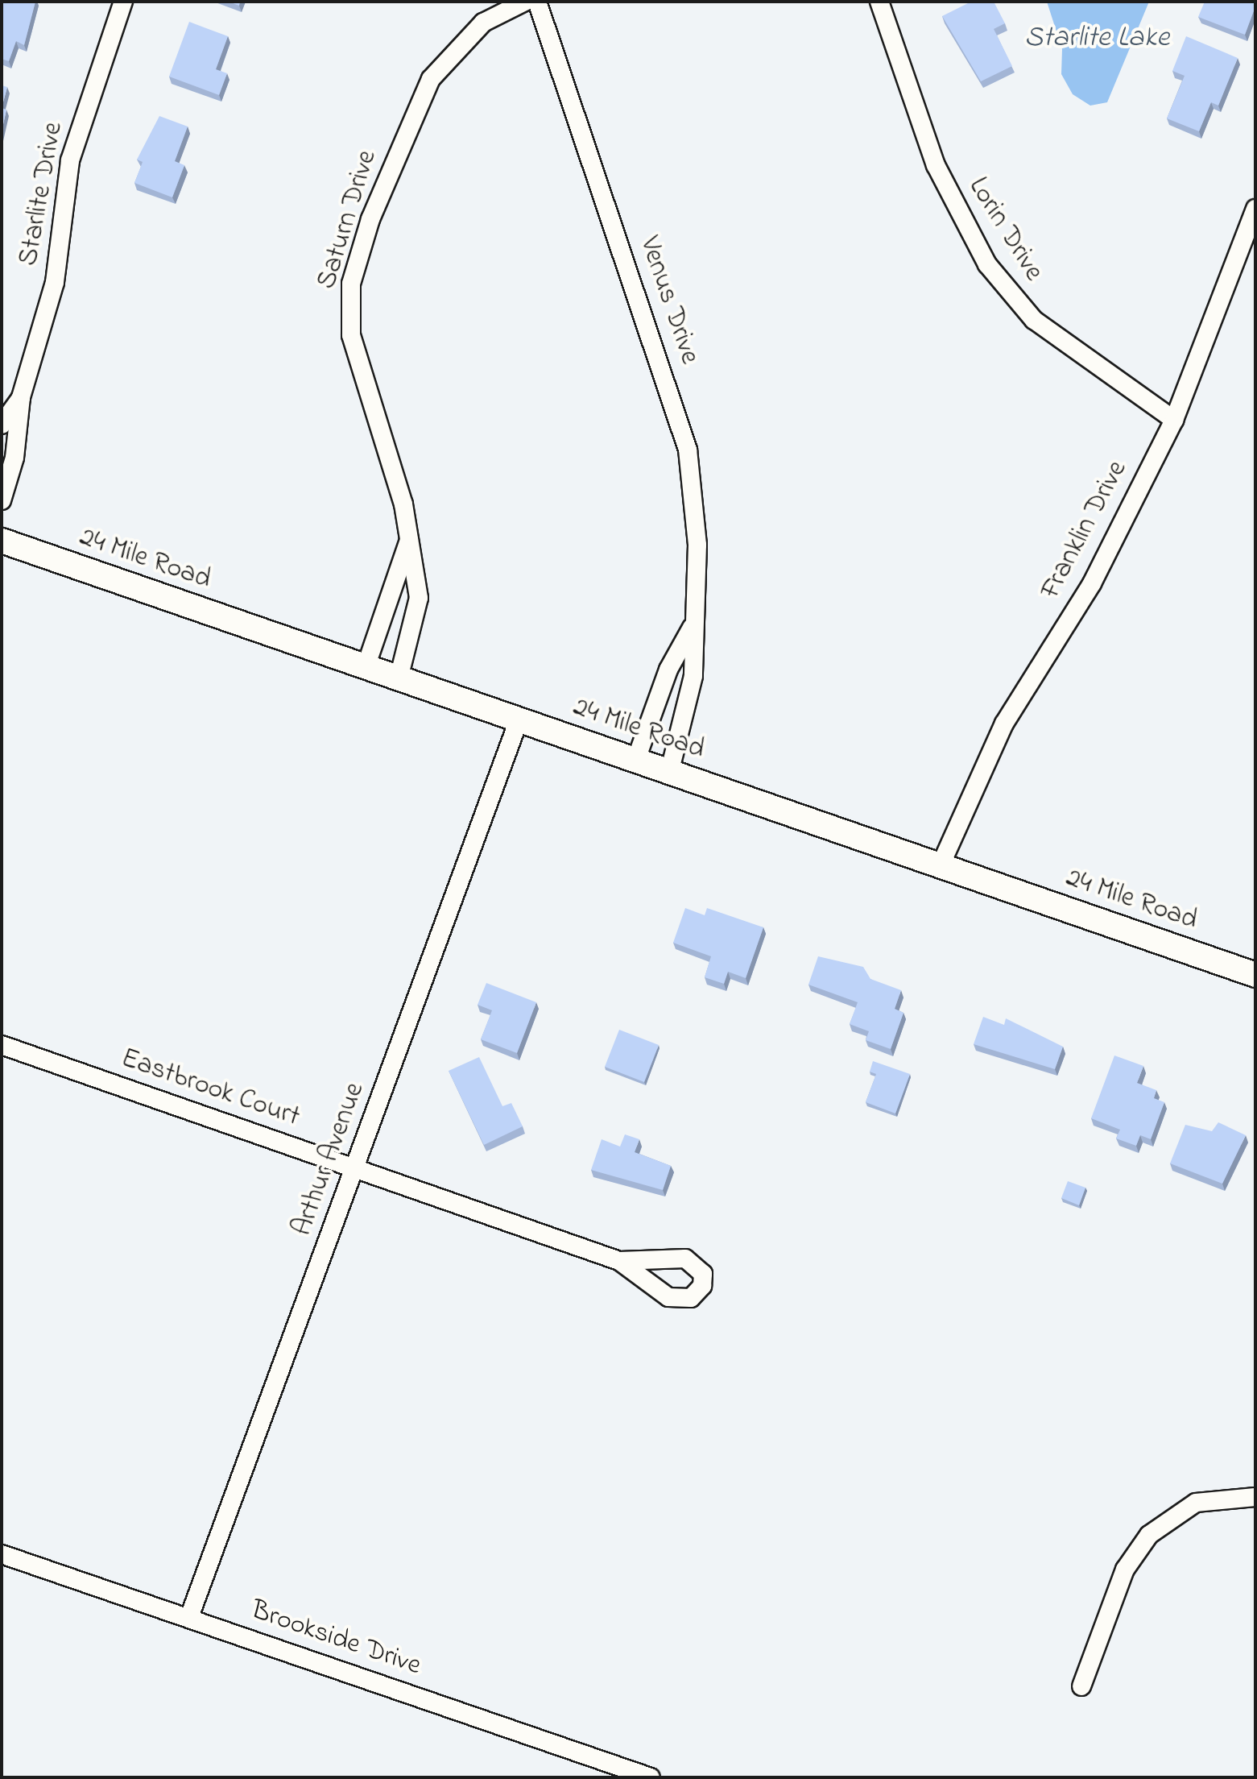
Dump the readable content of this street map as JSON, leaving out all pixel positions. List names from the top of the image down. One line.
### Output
{"streets":{"street":["Starlite Drive","Saturn Drive","Lorin Drive","Venus Drive","Franklin Drive","24 Mile Road","Eastbrook Court","Arthur Avenue","Brookside Drive"]},"crossings":[["Saturn Drive","24 Mile Road"],["Lorin Drive","Franklin Drive"],["Venus Drive","24 Mile Road"],["Franklin Drive","24 Mile Road"],["24 Mile Road","Arthur Avenue"],["Eastbrook Court","Arthur Avenue"],["Arthur Avenue","Brookside Drive"]],"water":["Starlite Lake"]}
